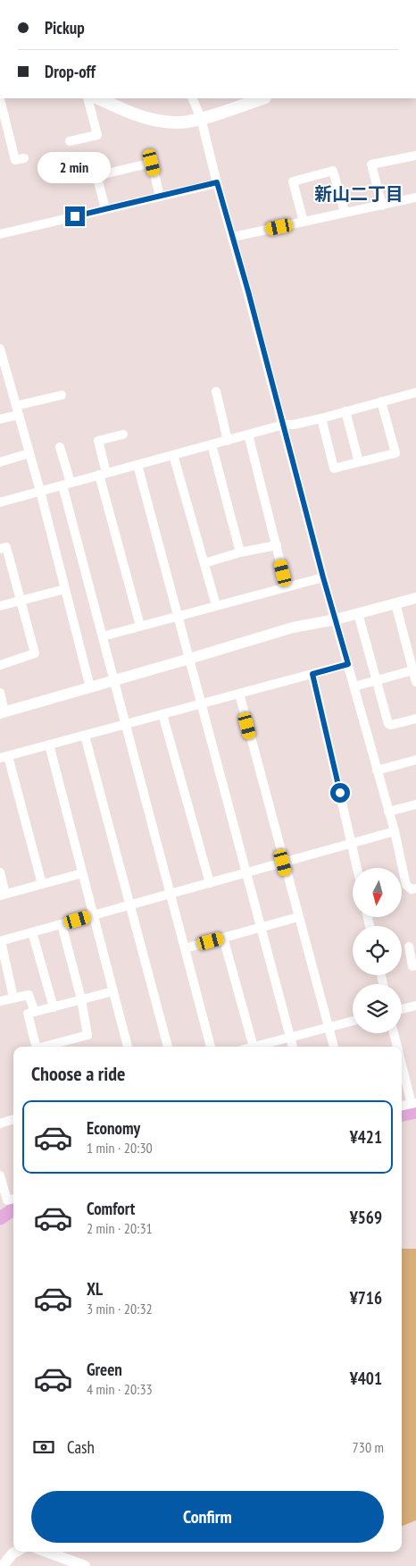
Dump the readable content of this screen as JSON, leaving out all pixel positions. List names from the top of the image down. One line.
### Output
{"districts":["新山二丁目"],"north":"bottom","page":{"banner":["Pickup","Drop-off"],"bubble":"2 min","heading":"Choose a ride","list":[{"name":"Economy","note":"1 min · 20:30","value":"¥421"},{"name":"Comfort","note":"2 min · 20:31","value":"¥569"},{"name":"XL","note":"3 min · 20:32","value":"¥716"},{"name":"Green","note":"4 min · 20:33","value":"¥401"}],"pay":["Cash","730 m"],"buttons":"Confirm"}}
